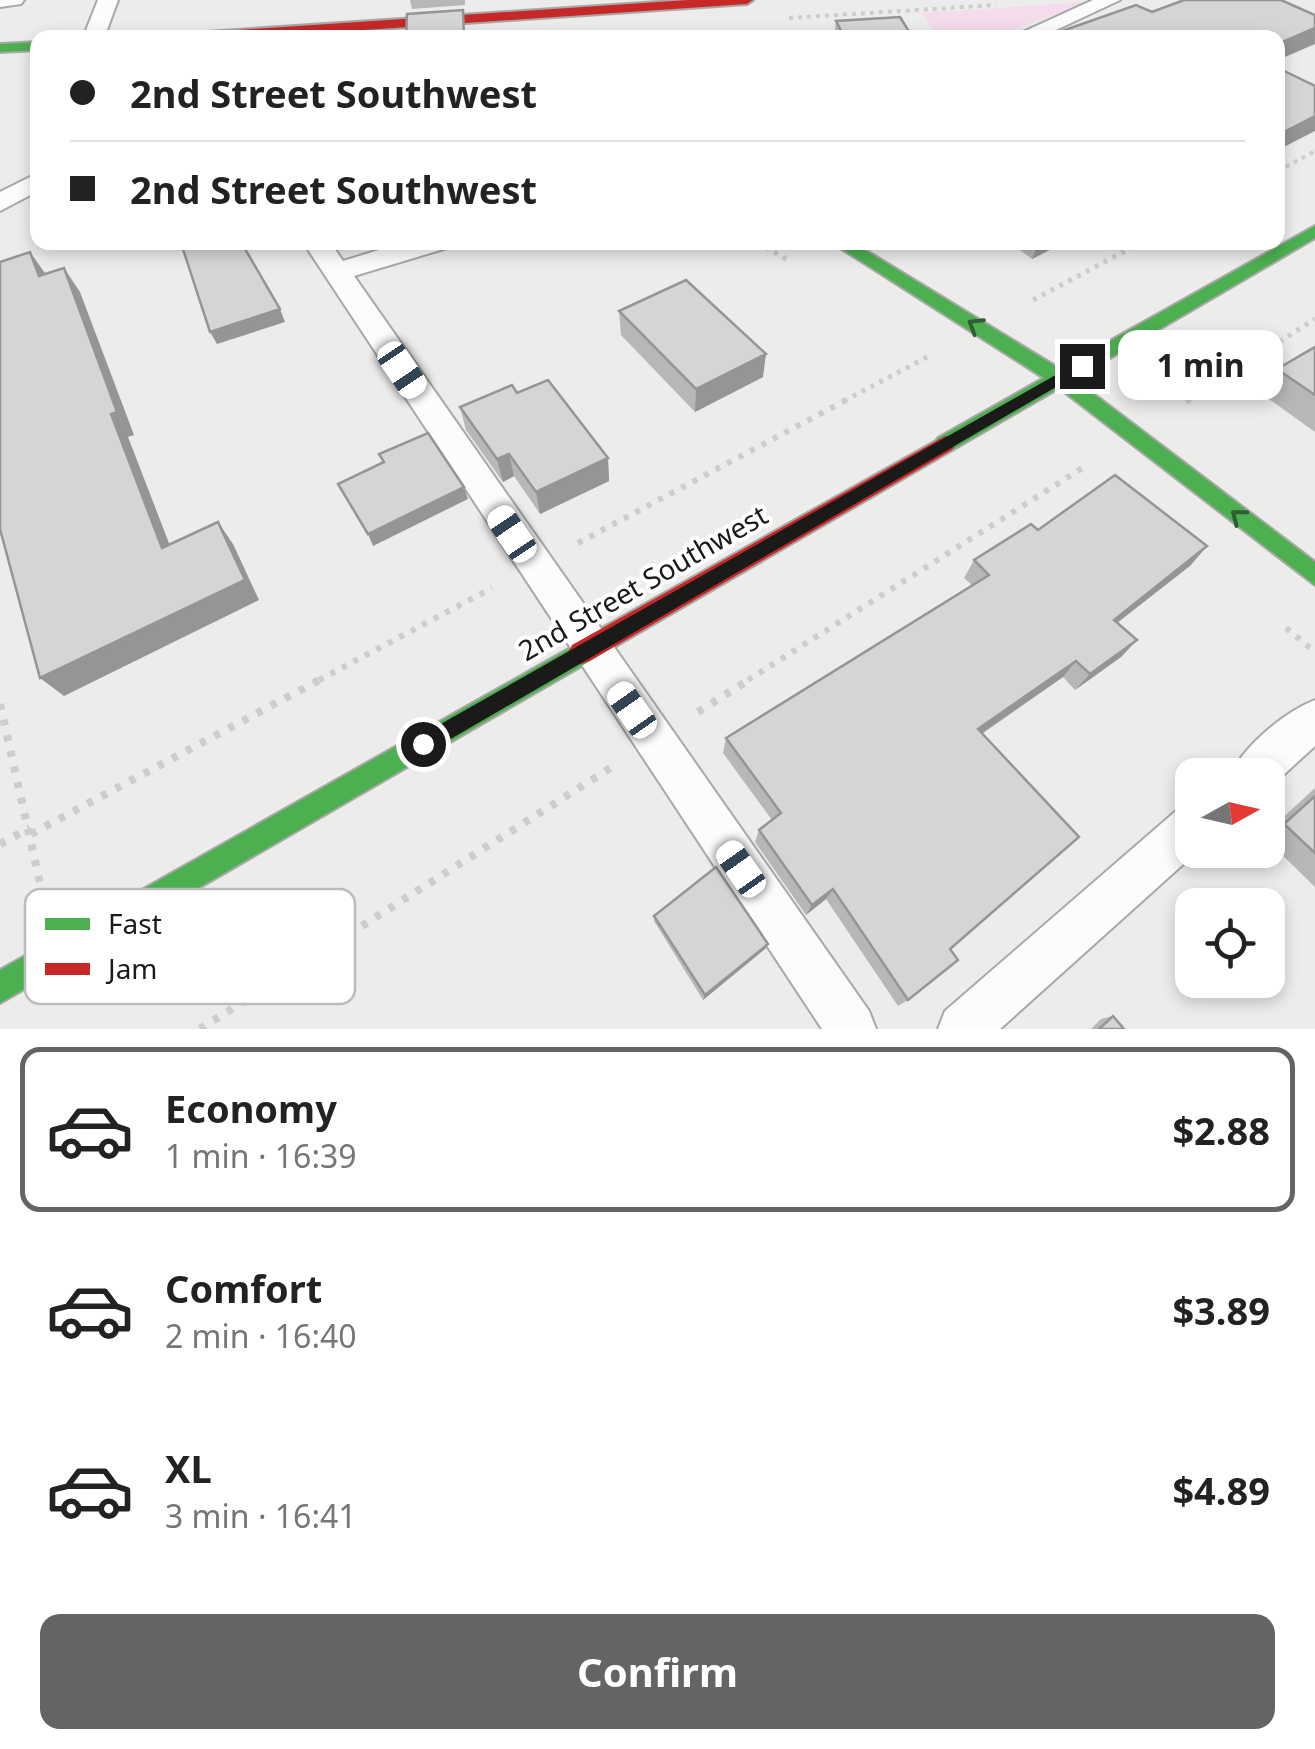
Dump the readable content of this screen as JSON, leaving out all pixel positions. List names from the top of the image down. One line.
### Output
{"streets":{"street":["2nd Street Southwest"]},"legend":["Fast","Jam"],"north":"right","page":{"banner":["2nd Street Southwest","2nd Street Southwest"],"bubble":"1 min","list":[{"name":"Economy","note":"1 min · 16:39","value":"$2.88"},{"name":"Comfort","note":"2 min · 16:40","value":"$3.89"},{"name":"XL","note":"3 min · 16:41","value":"$4.89"}],"buttons":"Confirm"}}
